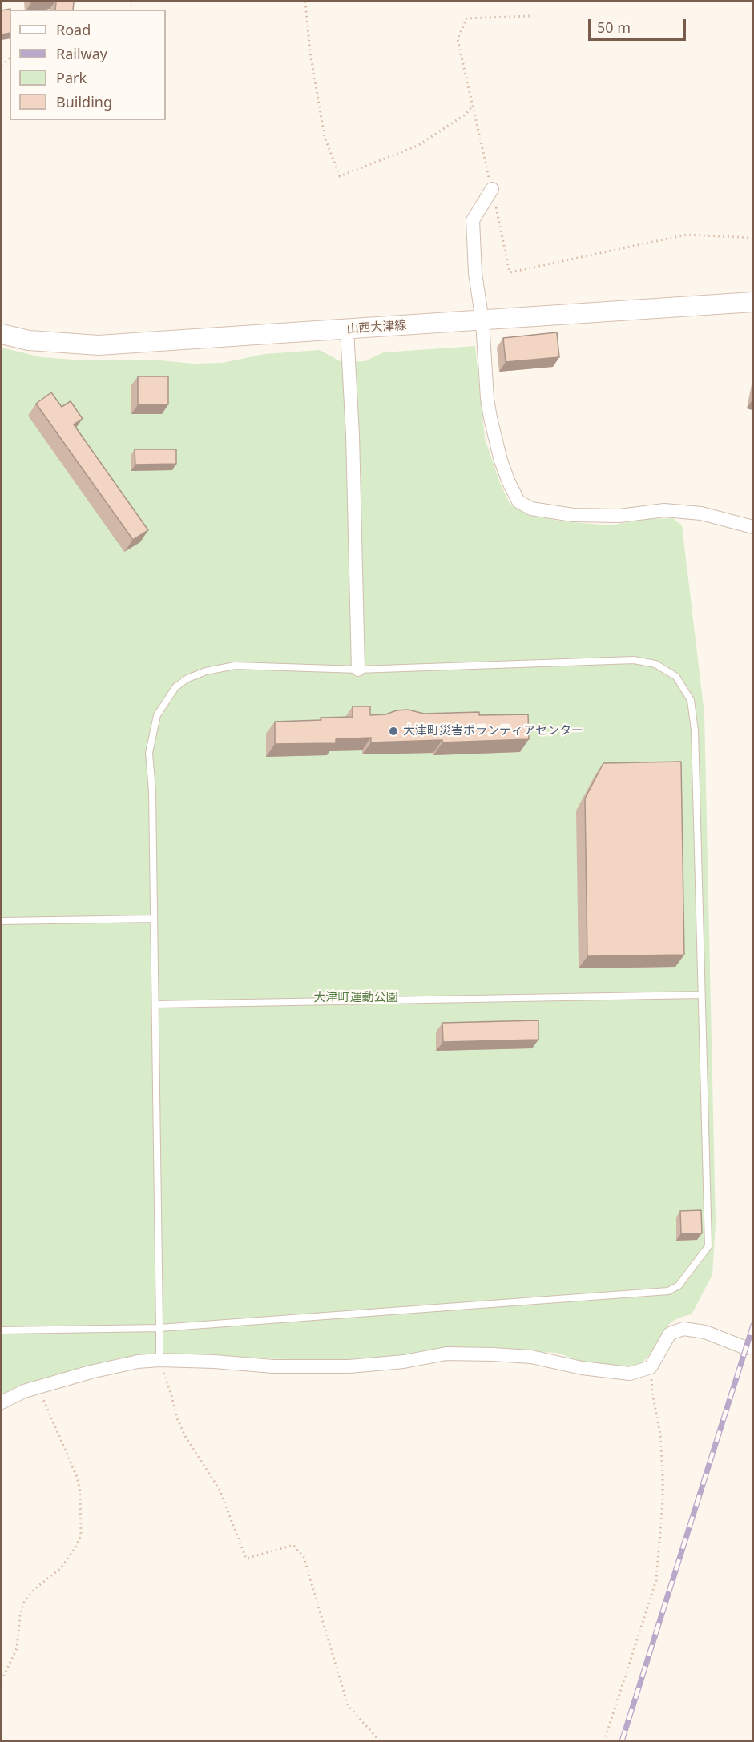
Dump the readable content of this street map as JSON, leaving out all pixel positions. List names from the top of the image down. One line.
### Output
{"streets":{"main road":["山西大津線"]},"parks":["大津町運動公園"],"places":["大津町災害ボランティアセンター"],"legend":["Road","Railway","Park","Building"],"scale_bar":"50 m"}
